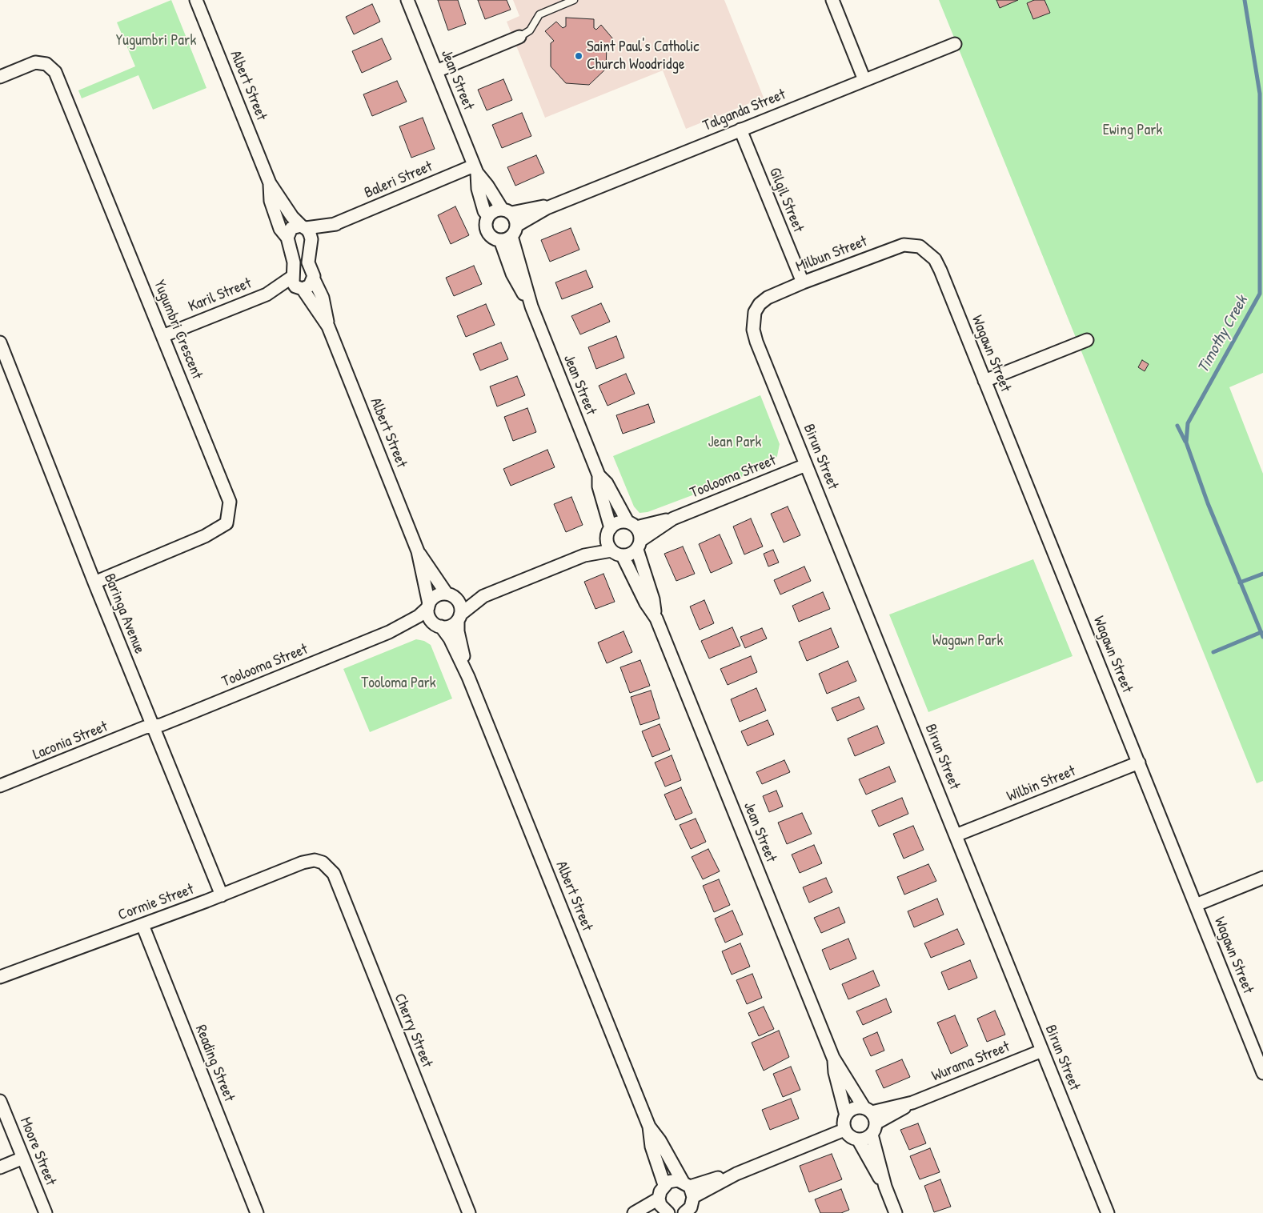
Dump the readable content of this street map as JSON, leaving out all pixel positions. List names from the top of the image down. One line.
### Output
{"streets":{"street":["Jean Street","Albert Street","Talganda Street","Baleri Street","Gilgil Street","Milbun Street","Karil Street","Yugumbri Crescent","Wagawn Street","Birun Street","Toolooma Street","Baringa Avenue","Laconia Street","Wilbin Street","Cormie Street","Cherry Street","Wurama Street","Reading Street","Moore Street"]},"crossings":[["Jean Street","Talganda Street"],["Jean Street","Baleri Street"],["Jean Street","Toolooma Street"],["Jean Street","Wurama Street"],["Albert Street","Baleri Street"],["Albert Street","Karil Street"],["Albert Street","Toolooma Street"],["Talganda Street","Gilgil Street"],["Gilgil Street","Milbun Street"],["Milbun Street","Wagawn Street"],["Milbun Street","Birun Street"],["Karil Street","Yugumbri Crescent"],["Yugumbri Crescent","Baringa Avenue"],["Wagawn Street","Wilbin Street"],["Birun Street","Toolooma Street"],["Birun Street","Wilbin Street"],["Birun Street","Wurama Street"],["Toolooma Street","Baringa Avenue"],["Toolooma Street","Laconia Street"],["Baringa Avenue","Laconia Street"],["Baringa Avenue","Cormie Street"],["Cormie Street","Cherry Street"],["Cormie Street","Reading Street"]],"water":["Timothy Creek"],"parks":["Yugumbri Park","Ewing Park","Jean Park","Wagawn Park","Tooloma Park"],"places":["Saint Paul's Catholic Church Woodridge"]}
